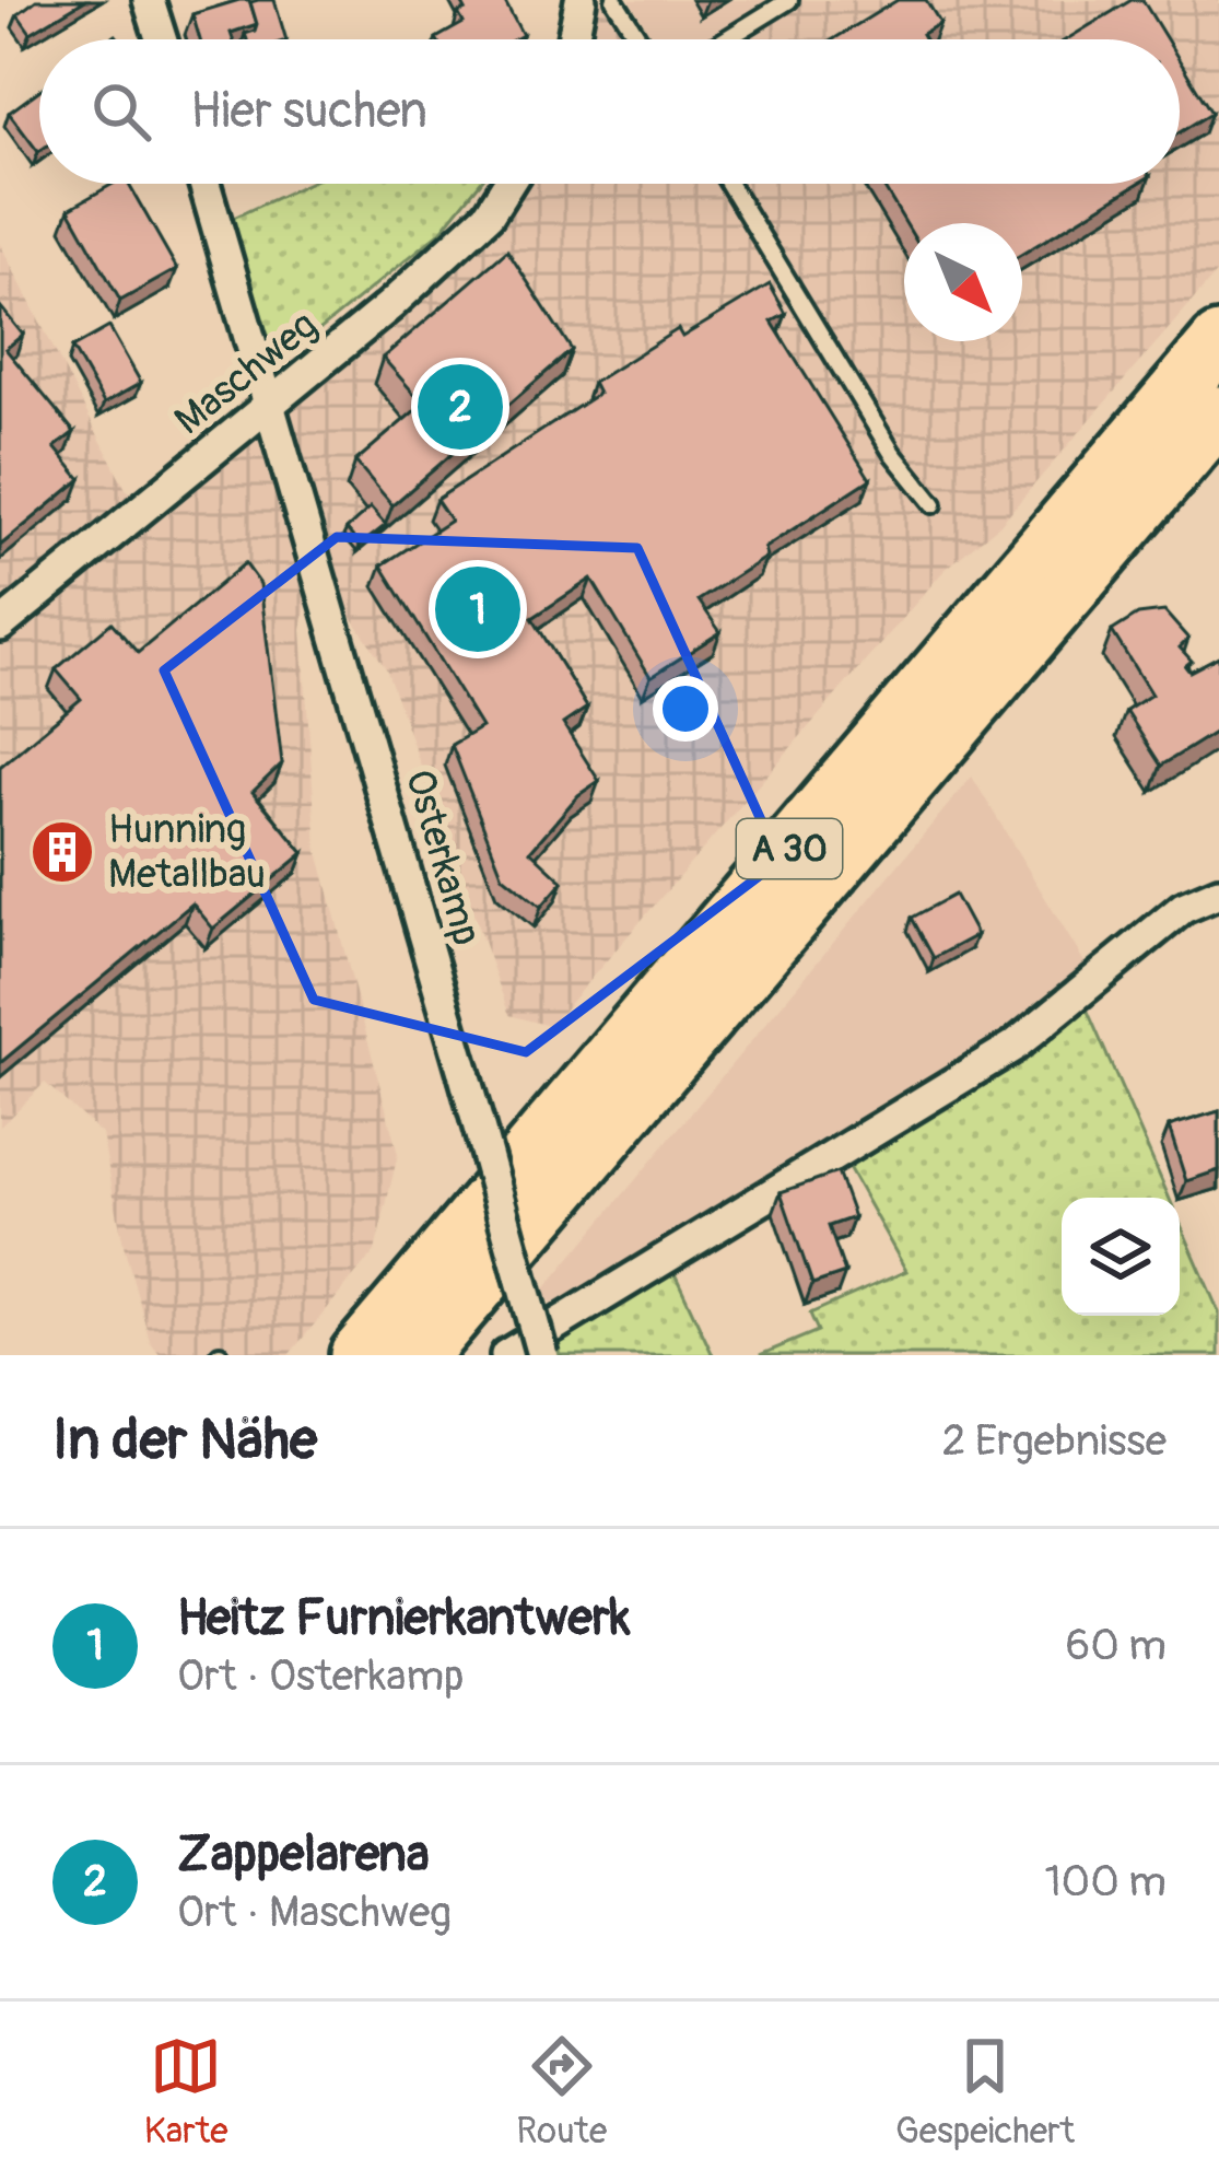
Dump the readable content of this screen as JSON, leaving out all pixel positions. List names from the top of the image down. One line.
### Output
{"streets":{"highway":["A 30"],"street":["Maschweg","Osterkamp"]},"crossings":[["Maschweg","Osterkamp"]],"places":{"building":["Hunning Metallbau"]},"north":"bottom right","page":{"search":"Hier suchen","pins":["2","1"],"heading":["In der Nähe","2 Ergebnisse"],"list":[{"mark":"1","name":"Heitz Furnierkantwerk","note":"Ort · Osterkamp","value":"60 m"},{"mark":"2","name":"Zappelarena","note":"Ort · Maschweg","value":"100 m"}],"nav":["Karte","Route","Gespeichert"]}}
